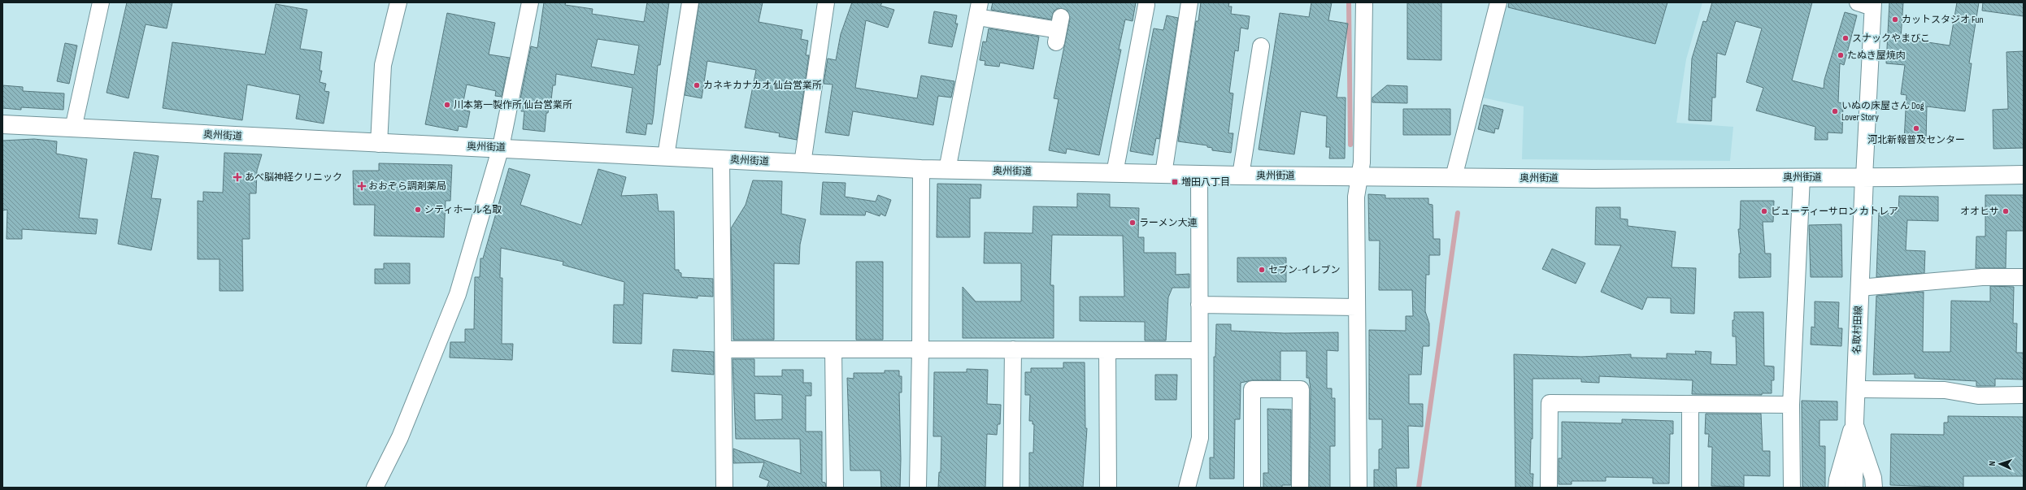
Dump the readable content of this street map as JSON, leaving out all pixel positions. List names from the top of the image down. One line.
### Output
{"streets":{"main road":["奥州街道","名取村田線"]},"crossings":[["奥州街道","名取村田線"]],"places":{"other":["カットスタジオ Fun","スナックやまびこ","たぬき屋焼肉","カネキカナカオ 仙台営業所","川本第一製作所 仙台営業所","いぬの床屋さん Dog Lover Story","河北新報普及センター","シティホール名取","ビューティーサロン カトレア","オオヒサ","ラーメン大連","セブン-イレブン"],"health":["あべ脳神経クリニック","おおぞら調剤薬局"],"transit":["増田八丁目"]},"north":"left"}
